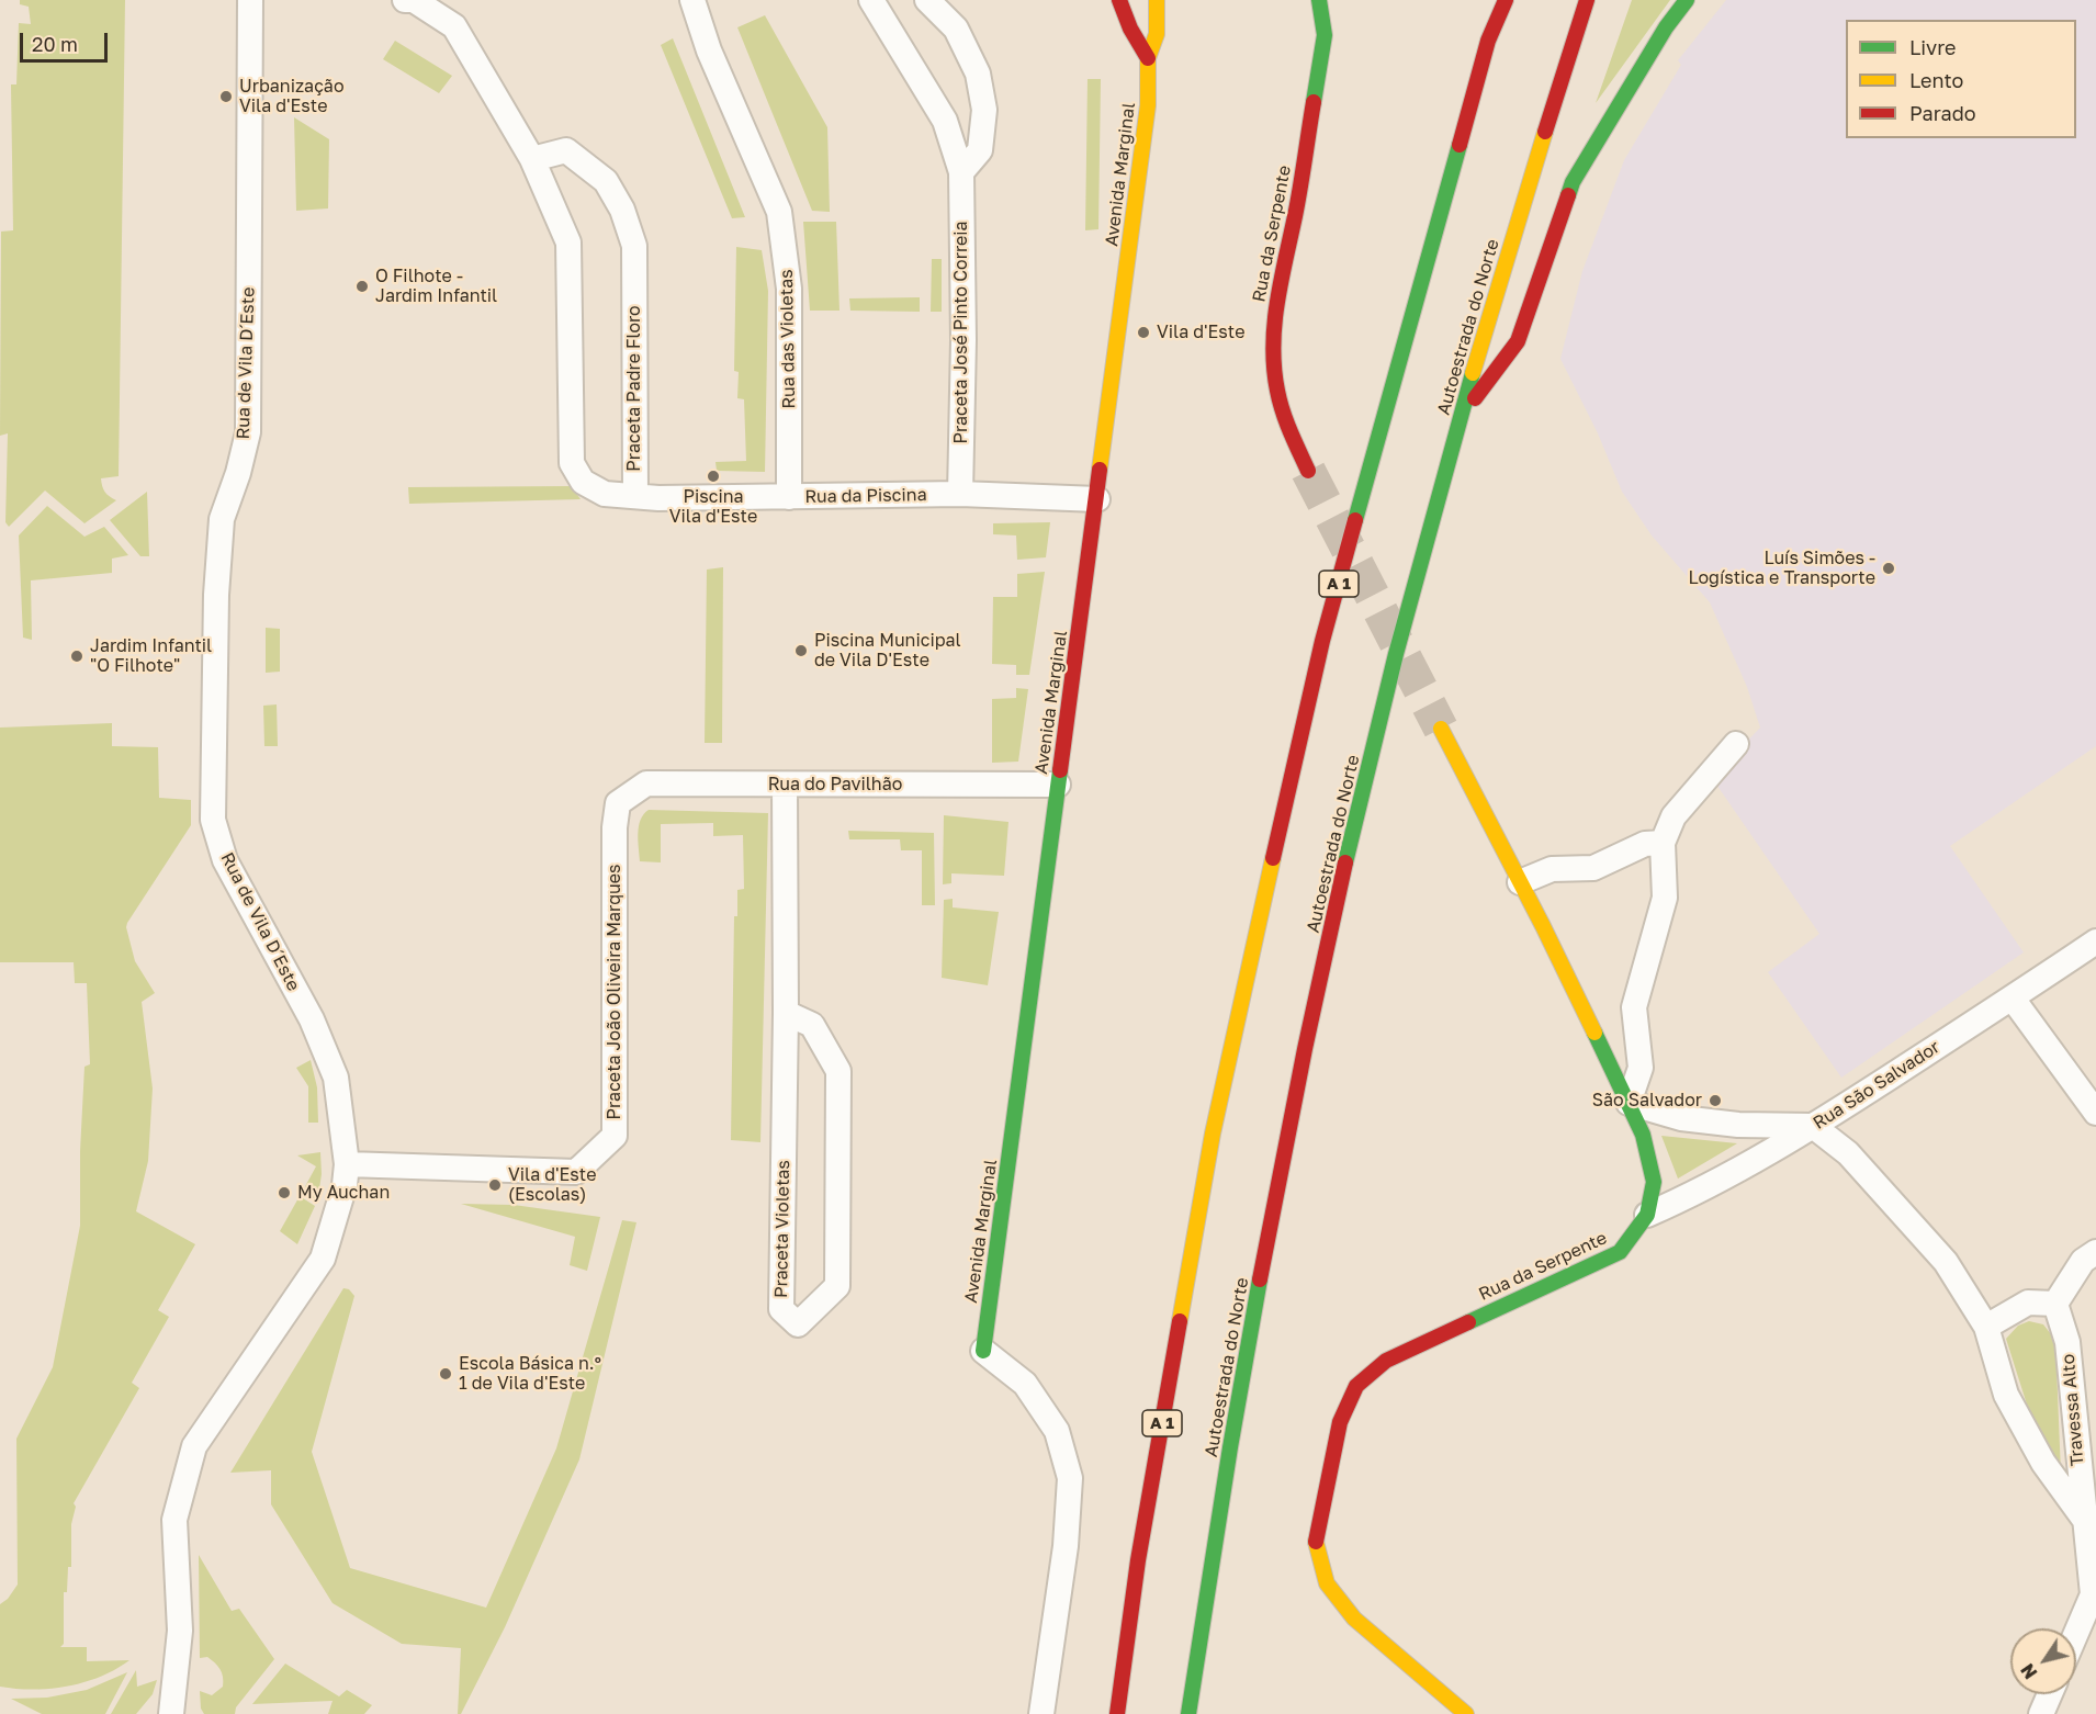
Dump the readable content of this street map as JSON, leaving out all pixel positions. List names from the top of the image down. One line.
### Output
{"streets":{"main road":["Avenida Marginal","Rua da Serpente","Autoestrada do Norte","A 1"],"street":["Praceta José Pinto Correia","Rua das Violetas","Rua de Vila D´Este","Praceta Padre Floro","Rua da Piscina","Rua do Pavilhão","Praceta João Oliveira Marques","Rua São Salvador","Praceta Violetas","Travessa Alto"]},"crossings":[["Avenida Marginal","Rua da Piscina"],["Avenida Marginal","Rua do Pavilhão"],["Rua da Serpente","Rua São Salvador"],["Praceta José Pinto Correia","Rua da Piscina"],["Rua das Violetas","Rua da Piscina"],["Rua de Vila D´Este","Praceta João Oliveira Marques"],["Praceta Padre Floro","Rua da Piscina"],["Rua do Pavilhão","Praceta João Oliveira Marques"],["Rua do Pavilhão","Praceta Violetas"]],"places":["Urbanização Vila d'Este","O Filhote - Jardim Infantil","Vila d'Este","Piscina Vila d'Este","Luís Simões - Logística e Transporte","Piscina Municipal de Vila D'Este","Jardim Infantil \"O Filhote\"","São Salvador","Vila d'Este (Escolas)","My Auchan","Escola Básica n.º 1 de Vila d'Este"],"legend":["Livre","Lento","Parado"],"scale_bar":"20 m","north":"bottom left"}
